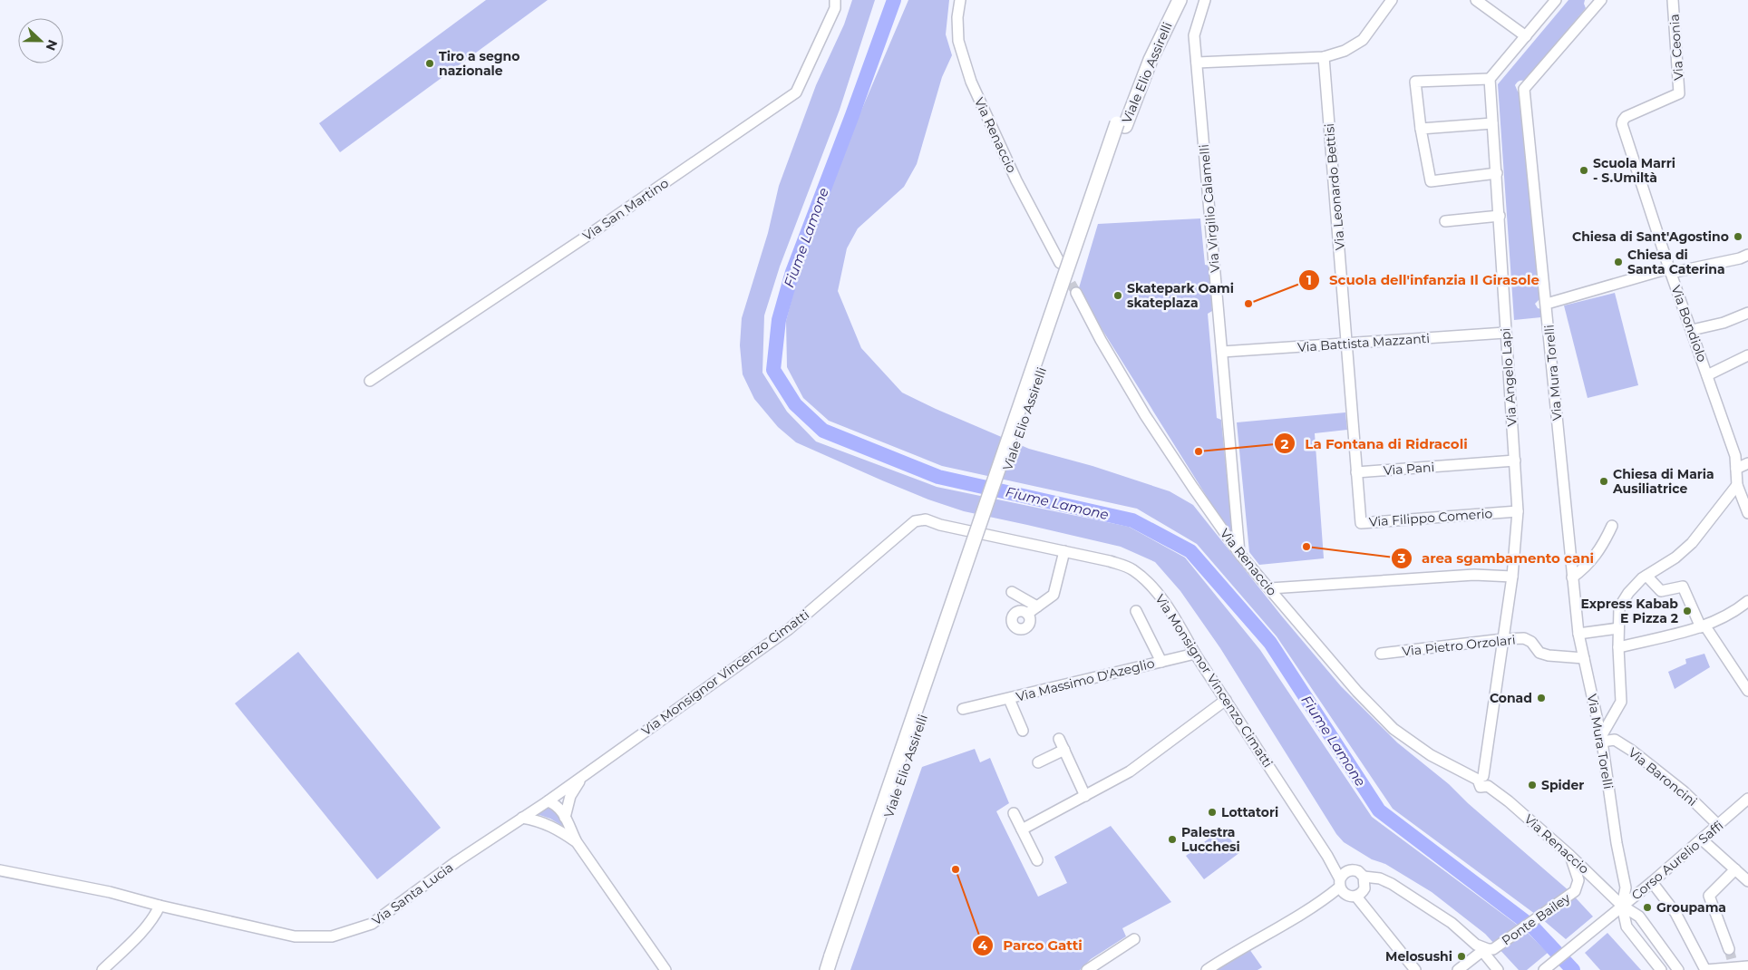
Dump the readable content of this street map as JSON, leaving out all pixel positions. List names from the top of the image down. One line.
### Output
{"streets":{"main road":["Viale Elio Assirelli"],"street":["Via Ceonia","Via Renaccio","Via Leonardo Bettisi","Via Virgilio Calamelli","Via San Martino","Via Bondiolo","Via Battista Mazzanti","Via Mura Torelli","Via Angelo Lapi","Via Pani","Via Filippo Comerio","Via Pietro Orzolari","Via Monsignor Vincenzo Cimatti","Via Massimo D'Azeglio","Via Baroncini","Corso Aurelio Saffi","Via Santa Lucia","Ponte Bailey"]},"crossings":[["Via Ceonia","Via Bondiolo"],["Via Renaccio","Via Virgilio Calamelli"],["Via Renaccio","Via Mura Torelli"],["Via Renaccio","Via Angelo Lapi"],["Via Renaccio","Corso Aurelio Saffi"],["Via Renaccio","Ponte Bailey"],["Via Leonardo Bettisi","Via Battista Mazzanti"],["Via Leonardo Bettisi","Via Filippo Comerio"],["Via Virgilio Calamelli","Via Battista Mazzanti"],["Via Battista Mazzanti","Via Angelo Lapi"],["Via Battista Mazzanti","Via Filippo Comerio"],["Via Mura Torelli","Via Pietro Orzolari"],["Via Mura Torelli","Via Baroncini"],["Via Mura Torelli","Corso Aurelio Saffi"],["Via Angelo Lapi","Via Pani"],["Via Angelo Lapi","Via Filippo Comerio"],["Via Angelo Lapi","Via Pietro Orzolari"],["Via Pani","Via Filippo Comerio"],["Via Monsignor Vincenzo Cimatti","Via Massimo D'Azeglio"],["Via Monsignor Vincenzo Cimatti","Via Santa Lucia"],["Via Monsignor Vincenzo Cimatti","Ponte Bailey"],["Via Baroncini","Corso Aurelio Saffi"]],"water":["Fiume Lamone"],"places":["Tiro a segno nazionale","Scuola Marri - S.Umiltà","Chiesa di Sant'Agostino","Chiesa di Santa Caterina","Skatepark Oami skateplaza","Scuola dell'infanzia Il Girasole","La Fontana di Ridracoli","Chiesa di Maria Ausiliatrice","area sgambamento cani","Express Kabab E Pizza 2","Conad","Spider","Lottatori","Palestra Lucchesi","Parco Gatti","Groupama","Melosushi"],"north":"right"}
